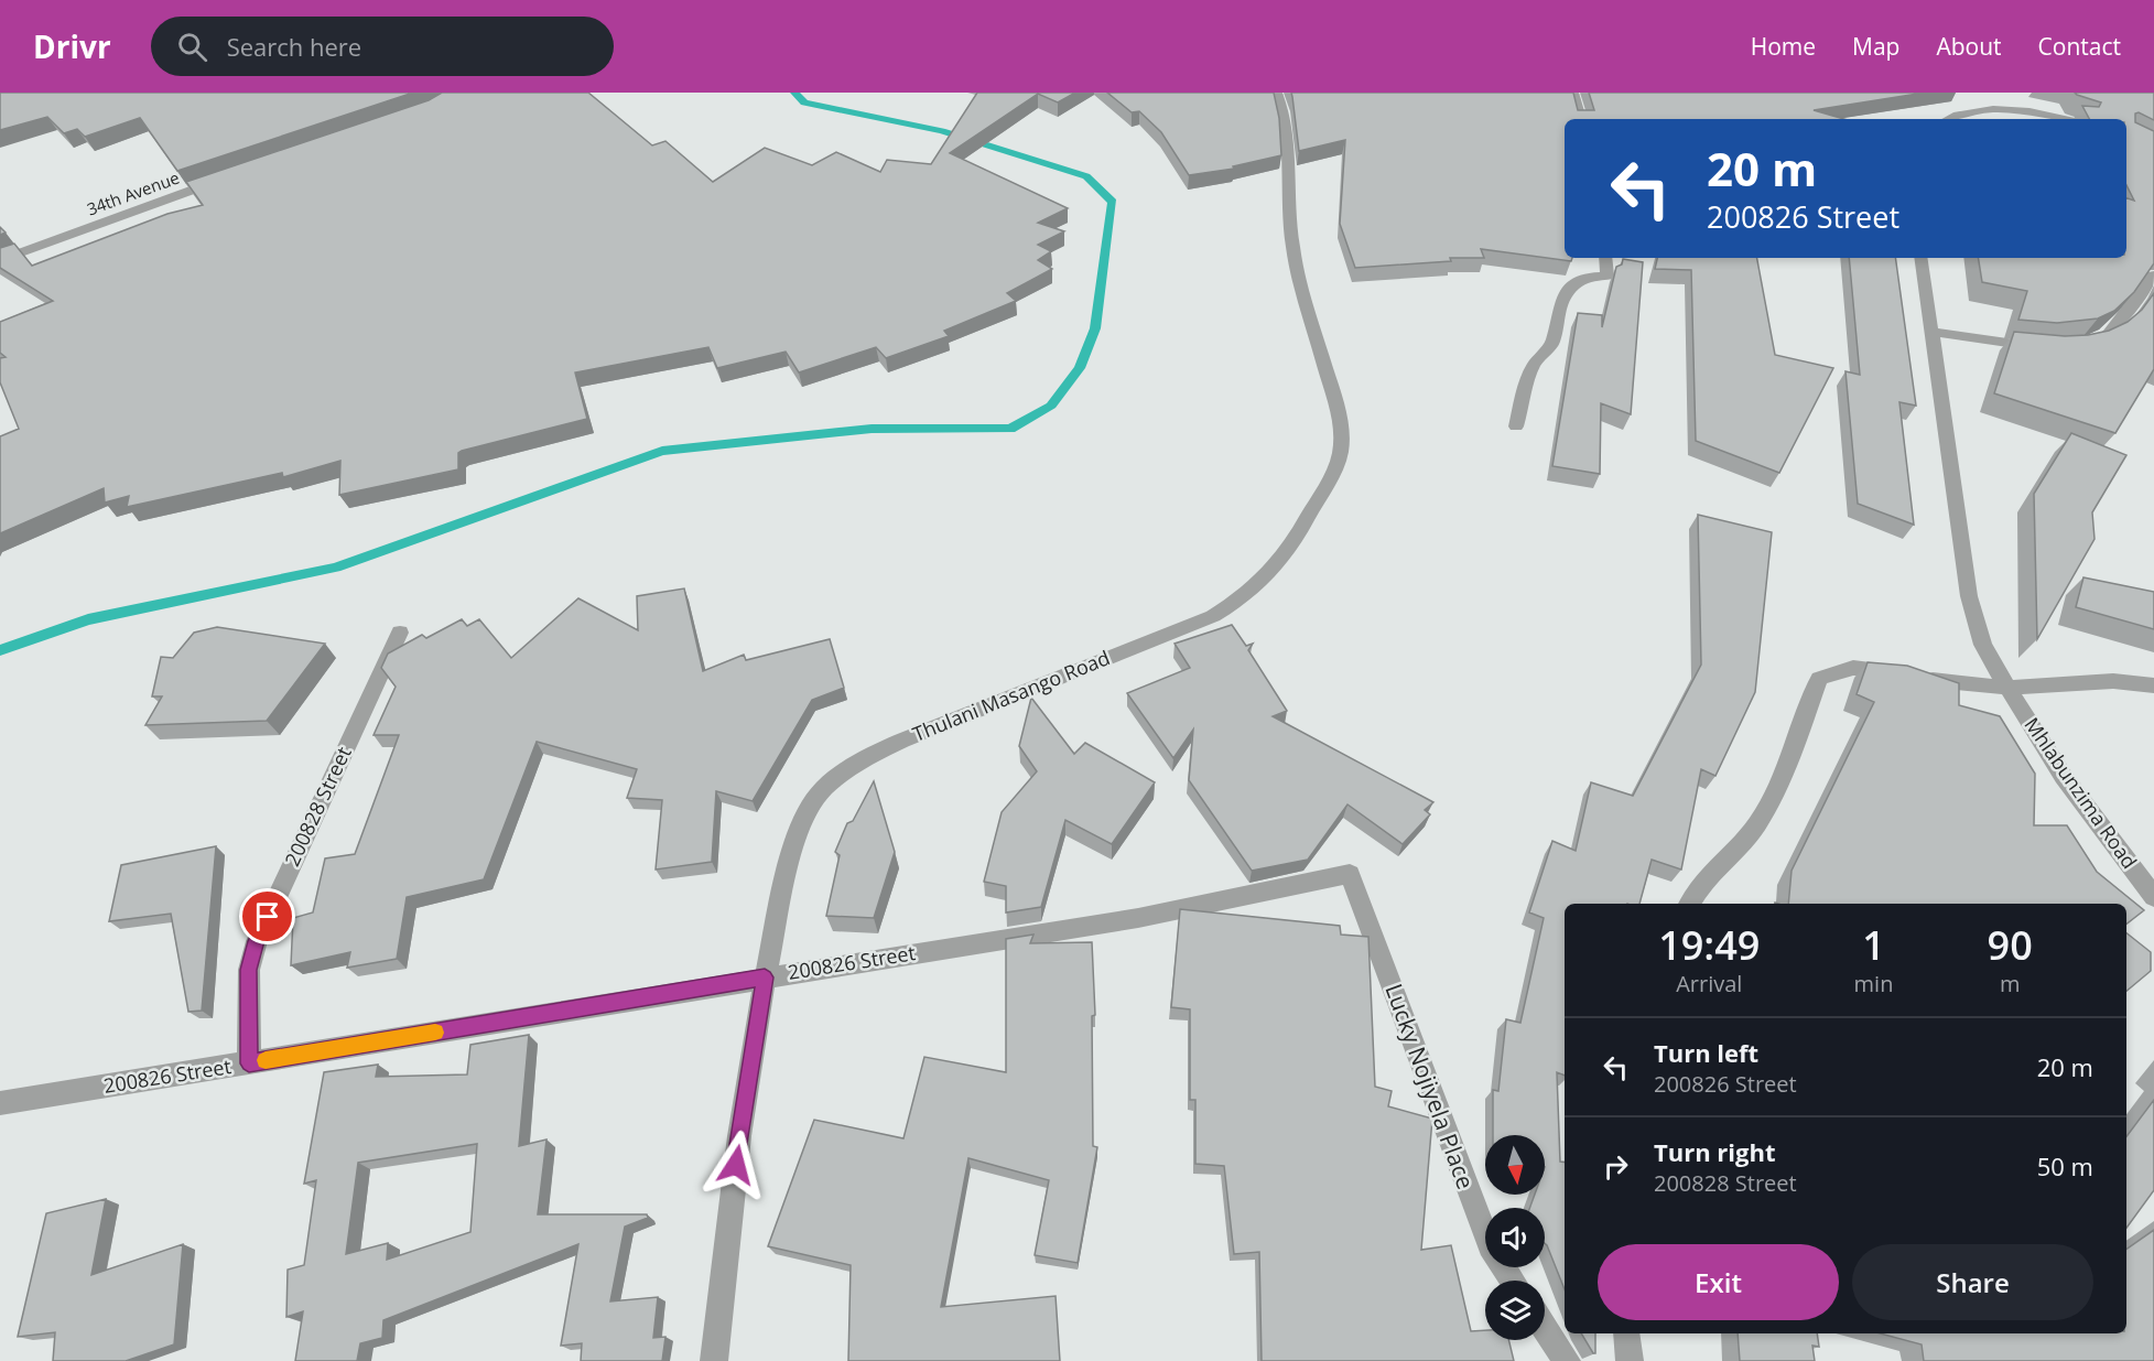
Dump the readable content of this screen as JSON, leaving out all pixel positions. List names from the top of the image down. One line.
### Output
{"streets":{"street":["34th Avenue","Thulani Masango Road","Mhlabunzima Road","200828 Street","200826 Street","Lucky Nojiyela Place"]},"crossings":[["Thulani Masango Road","200826 Street"],["200828 Street","200826 Street"],["200826 Street","Lucky Nojiyela Place"]],"north":"bottom","page":{"header":"Drivr","search":"Search here","nav":["Home","Map","About","Contact"],"turn":["20 m","200826 Street"],"eta":["19:49","Arrival","1","min","90","m"],"list":[{"name":"Turn left","note":"200826 Street","value":"20 m"},{"name":"Turn right","note":"200828 Street","value":"50 m"}],"buttons":["Exit","Share"]}}
